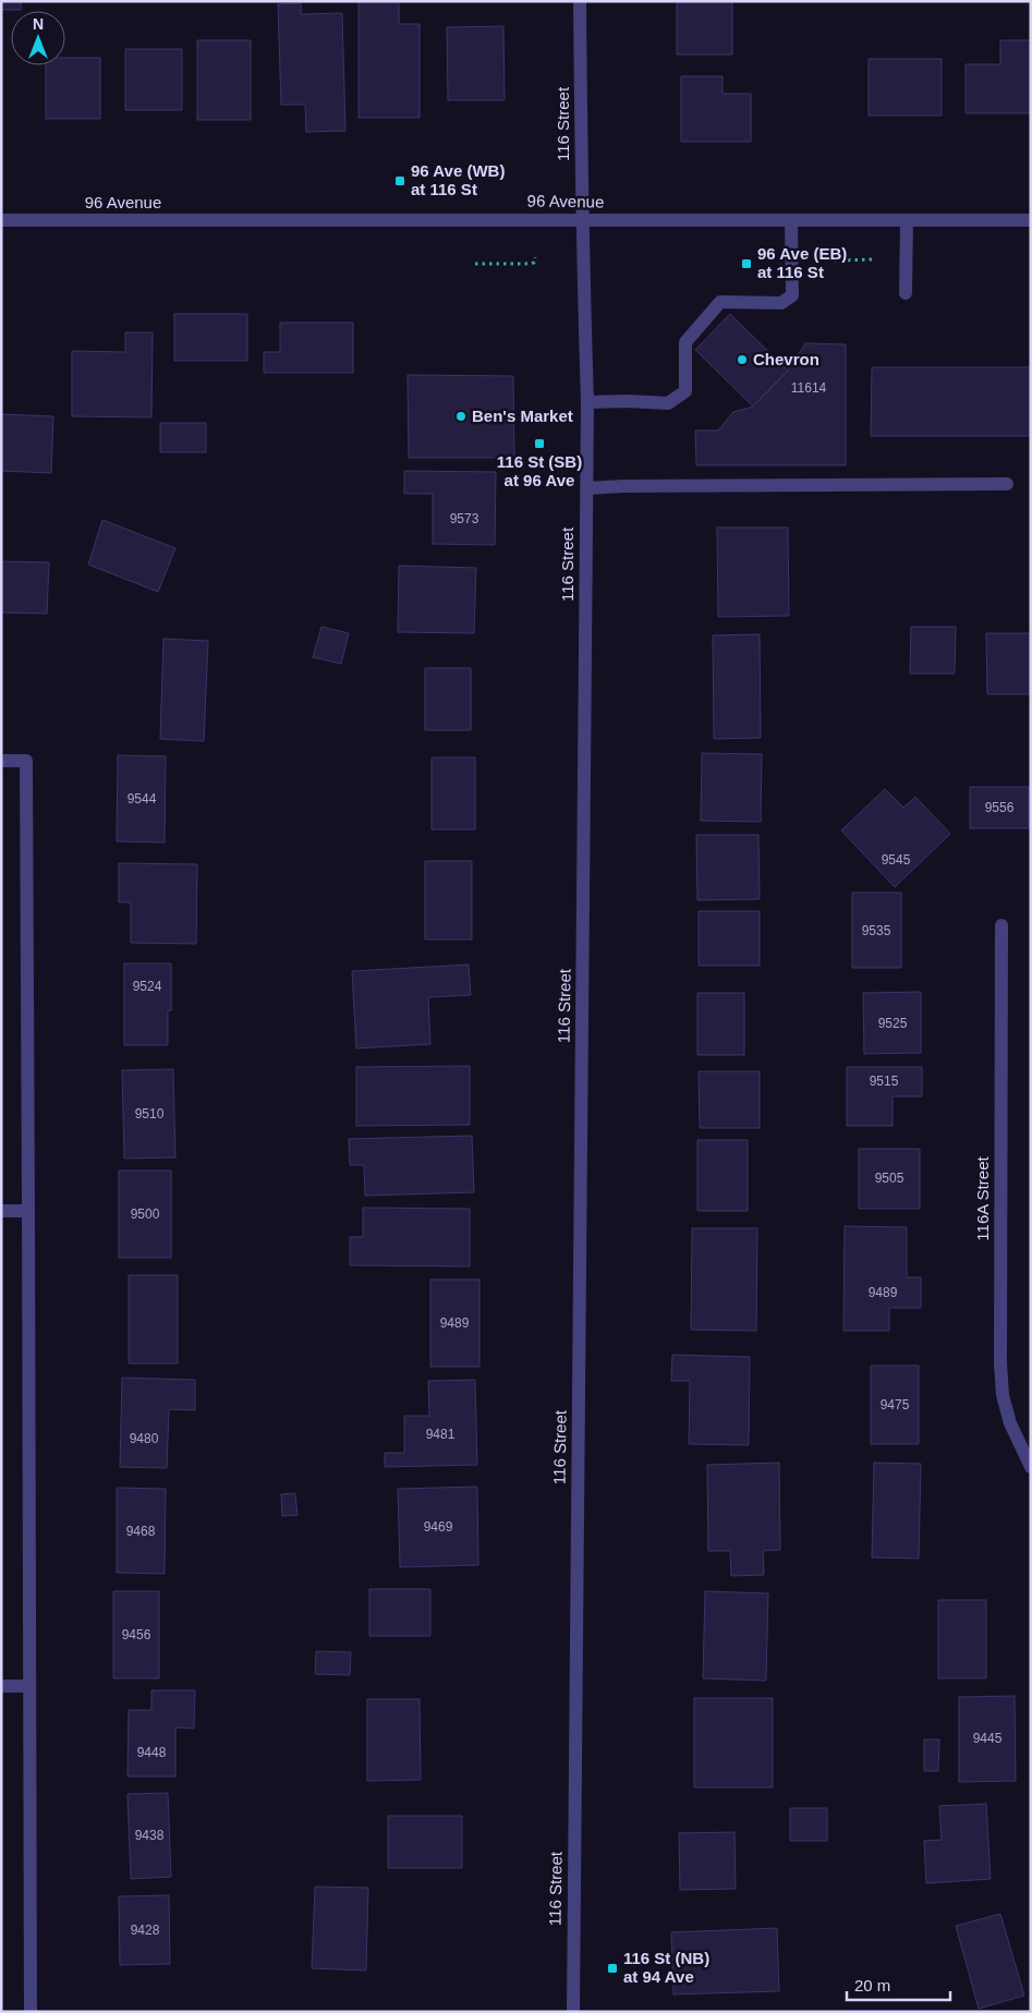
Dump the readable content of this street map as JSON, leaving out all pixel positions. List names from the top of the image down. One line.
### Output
{"streets":{"street":["116 Street","96 Avenue","116A Street"]},"crossings":[["116 Street","96 Avenue"]],"places":{"transit":["96 Ave (WB) at 116 St","96 Ave (EB) at 116 St","116 St (SB) at 96 Ave","116 St (NB) at 94 Ave"],"other":["Chevron","Ben's Market"]},"house_numbers":["11614","9573","9544","9556","9545","9535","9524","9525","9515","9510","9505","9500","9489","9489","9475","9481","9480","9469","9468","9456","9445","9448","9438","9428"],"scale_bar":"20 m","north":"top"}
